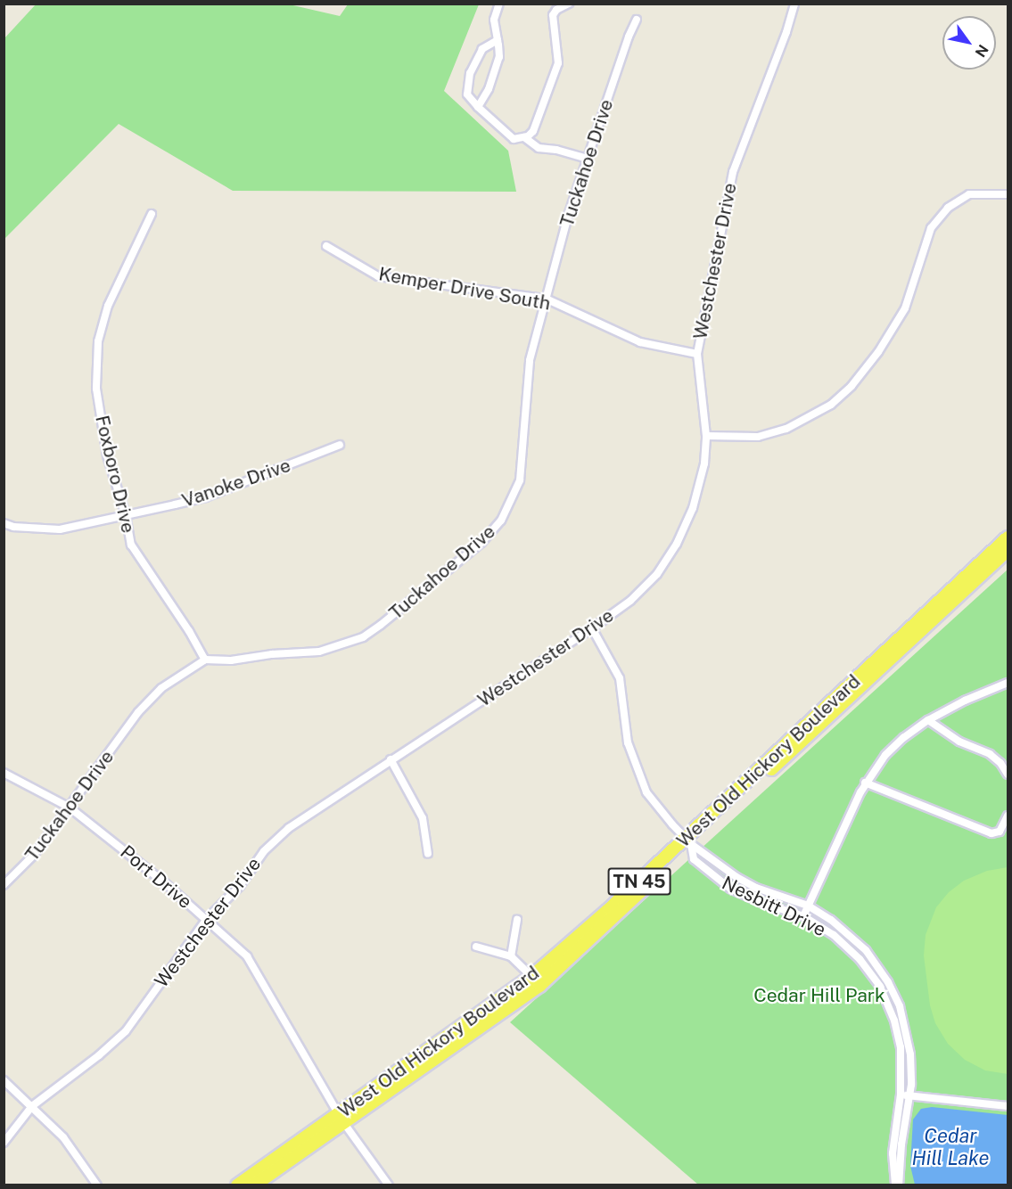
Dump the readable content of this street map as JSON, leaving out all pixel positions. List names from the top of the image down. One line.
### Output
{"streets":{"main road":["West Old Hickory Boulevard","TN 45"],"street":["Tuckahoe Drive","Westchester Drive","Kemper Drive South","Foxboro Drive","Vanoke Drive","Port Drive","Nesbitt Drive"]},"crossings":[["Tuckahoe Drive","Kemper Drive South"],["Tuckahoe Drive","Foxboro Drive"],["Tuckahoe Drive","Port Drive"],["Westchester Drive","Kemper Drive South"],["Westchester Drive","Port Drive"],["Foxboro Drive","Vanoke Drive"],["West Old Hickory Boulevard","Port Drive"],["West Old Hickory Boulevard","Nesbitt Drive"]],"water":["Cedar Hill Lake"],"parks":["Cedar Hill Park"],"north":"bottom right"}
